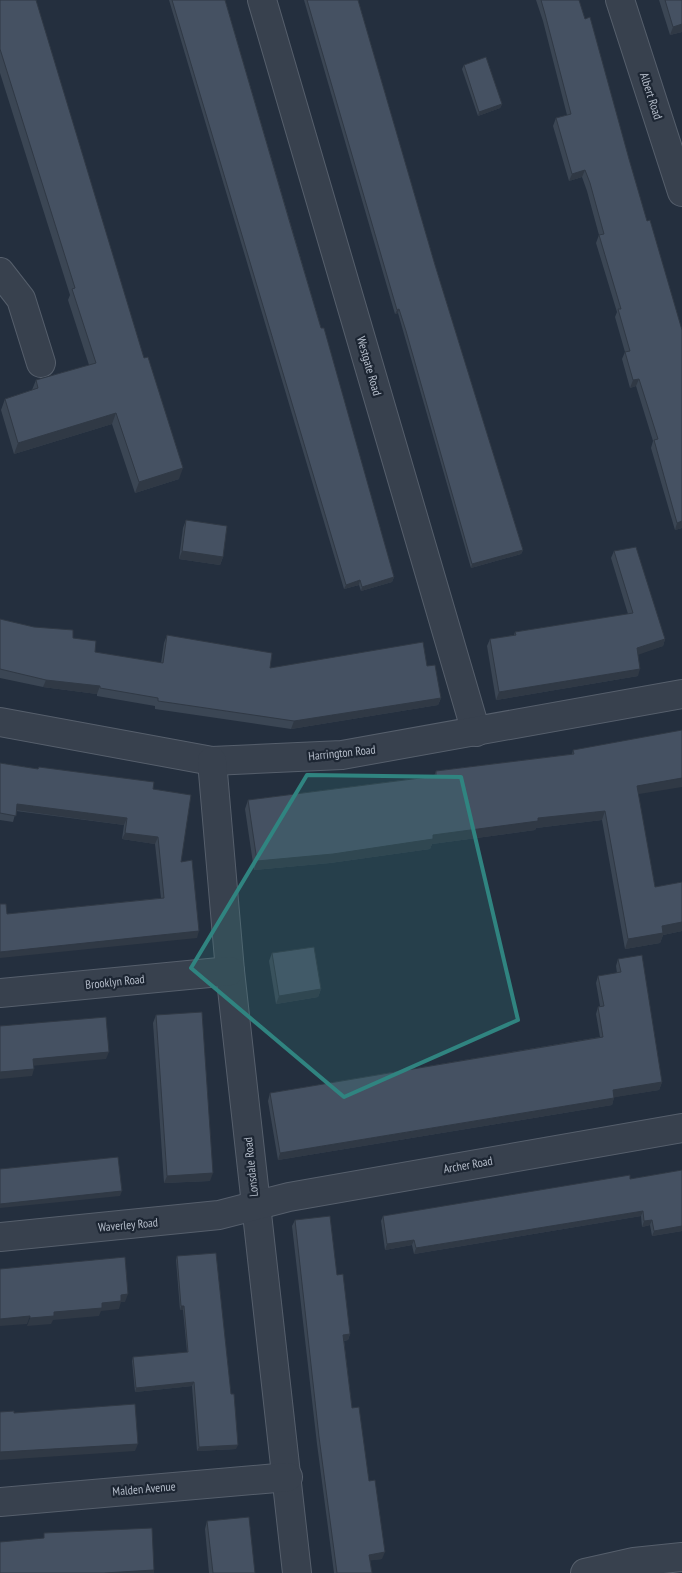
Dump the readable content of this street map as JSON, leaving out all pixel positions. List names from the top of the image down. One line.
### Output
{"streets":{"street":["Albert Road","Westgate Road","Harrington Road","Brooklyn Road","Archer Road","Lonsdale Road","Waverley Road","Malden Avenue"]},"crossings":[["Westgate Road","Harrington Road"],["Harrington Road","Lonsdale Road"],["Brooklyn Road","Lonsdale Road"],["Archer Road","Lonsdale Road"],["Archer Road","Waverley Road"],["Lonsdale Road","Waverley Road"],["Lonsdale Road","Malden Avenue"]]}
